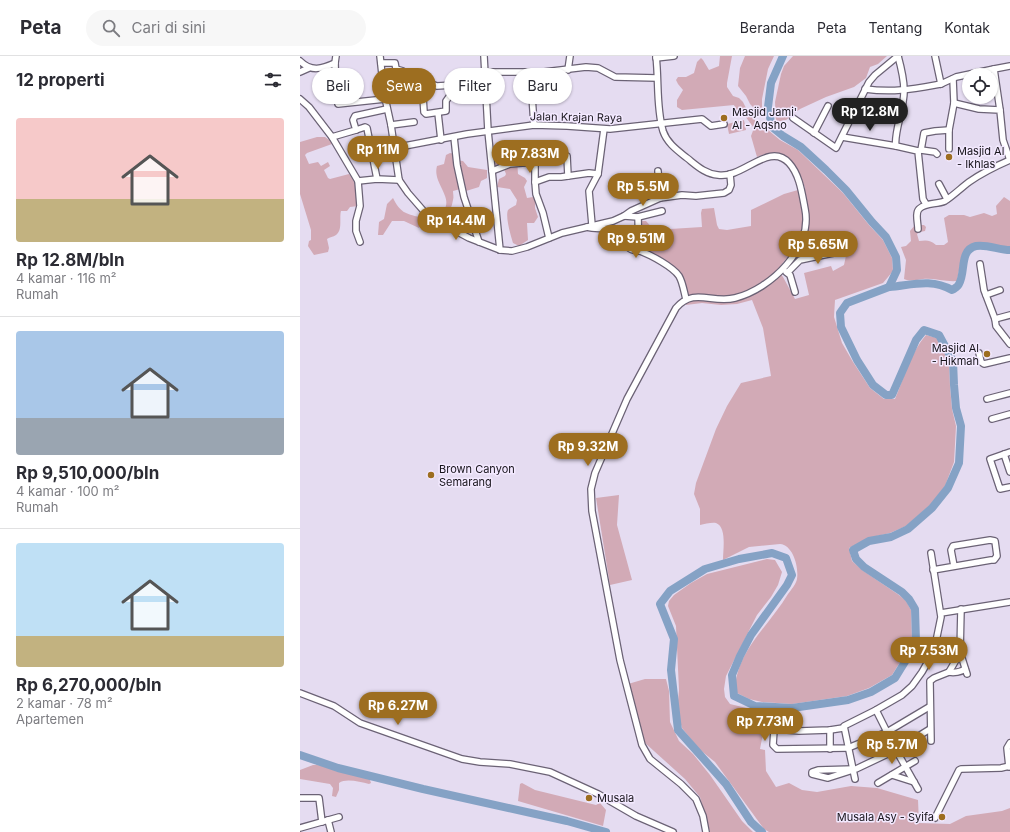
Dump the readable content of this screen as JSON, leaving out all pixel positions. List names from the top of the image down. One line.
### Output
{"streets":{"street":["Jalan Krajan Raya"]},"places":["Masjid Jami' Al - Aqsho","Masjid Al - Ikhlas","Masjid Al - Hikmah","Brown Canyon Semarang","Musala","Musala Asy - Syifa"],"page":{"header":"Peta","search":"Cari di sini","nav":["Beranda","Peta","Tentang","Kontak"],"heading":"12 properti","chip":["Beli","Sewa","Filter","Baru"],"price":["Rp 12.8M","Rp 11M","Rp 7.83M","Rp 5.5M","Rp 14.4M","Rp 9.51M","Rp 5.65M","Rp 9.32M","Rp 7.53M","Rp 6.27M","Rp 7.73M","Rp 5.7M"],"list":[{"name":"Rp 12.8M/bln","note":"4 kamar · 116 m² · Rumah"},{"name":"Rp 9,510,000/bln","note":"4 kamar · 100 m² · Rumah"},{"name":"Rp 6,270,000/bln","note":"2 kamar · 78 m² · Apartemen"}]}}
